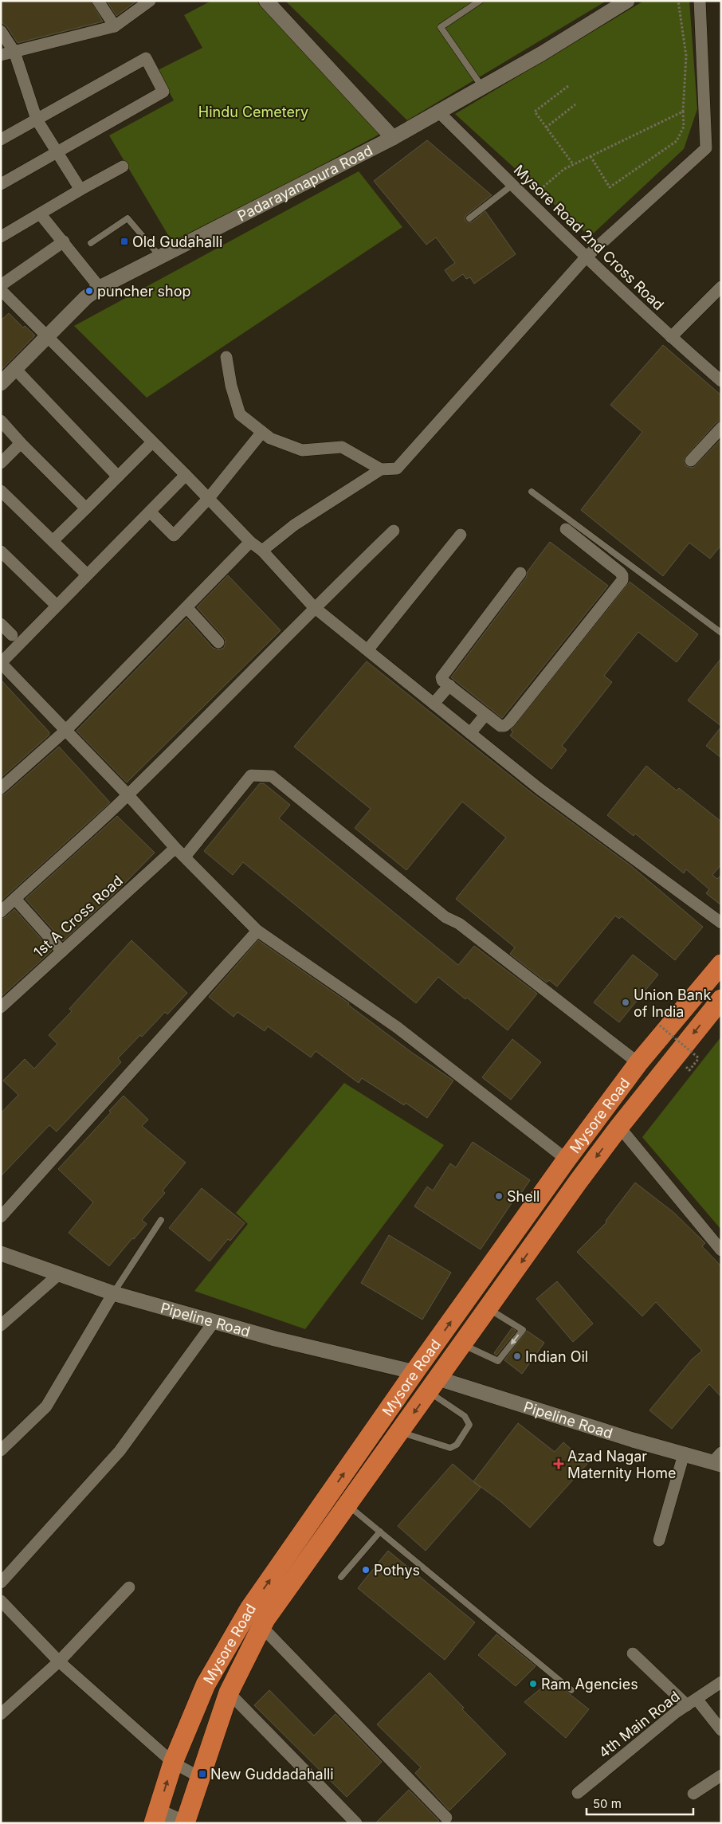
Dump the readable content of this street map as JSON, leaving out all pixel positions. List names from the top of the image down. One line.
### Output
{"streets":{"highway":["Mysore Road"],"street":["Padarayanapura Road","Mysore Road 2nd Cross Road","1st A Cross Road","Pipeline Road","4th Main Road"]},"crossings":[["Padarayanapura Road","Mysore Road 2nd Cross Road"],["Mysore Road","Pipeline Road"]],"parks":["Hindu Cemetery"],"places":{"transit":["Old Gudahalli","New Guddadahalli"],"other":["puncher shop","Union Bank of India","Shell","Indian Oil","Pothys","Ram Agencies"],"health":["Azad Nagar Maternity Home"]},"scale_bar":"50 m"}
